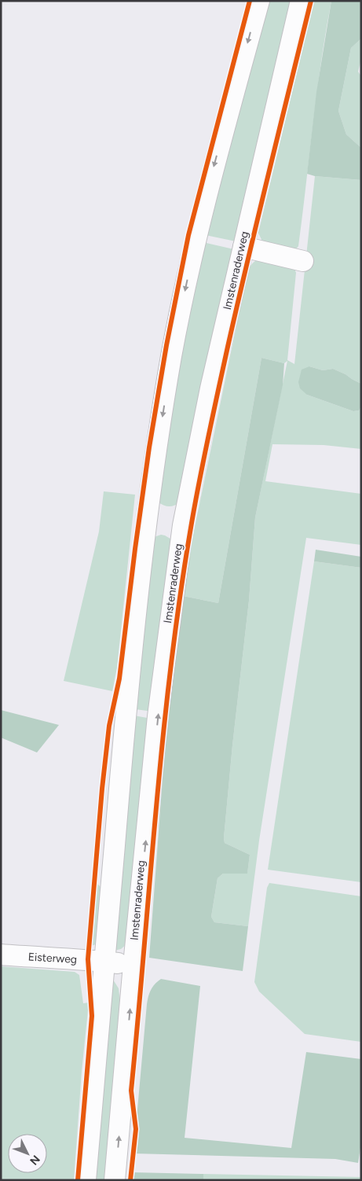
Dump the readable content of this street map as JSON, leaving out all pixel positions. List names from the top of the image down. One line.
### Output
{"streets":{"street":["Imstenraderweg","Eisterweg"]},"crossings":[["Imstenraderweg","Eisterweg"]],"north":"bottom right"}
